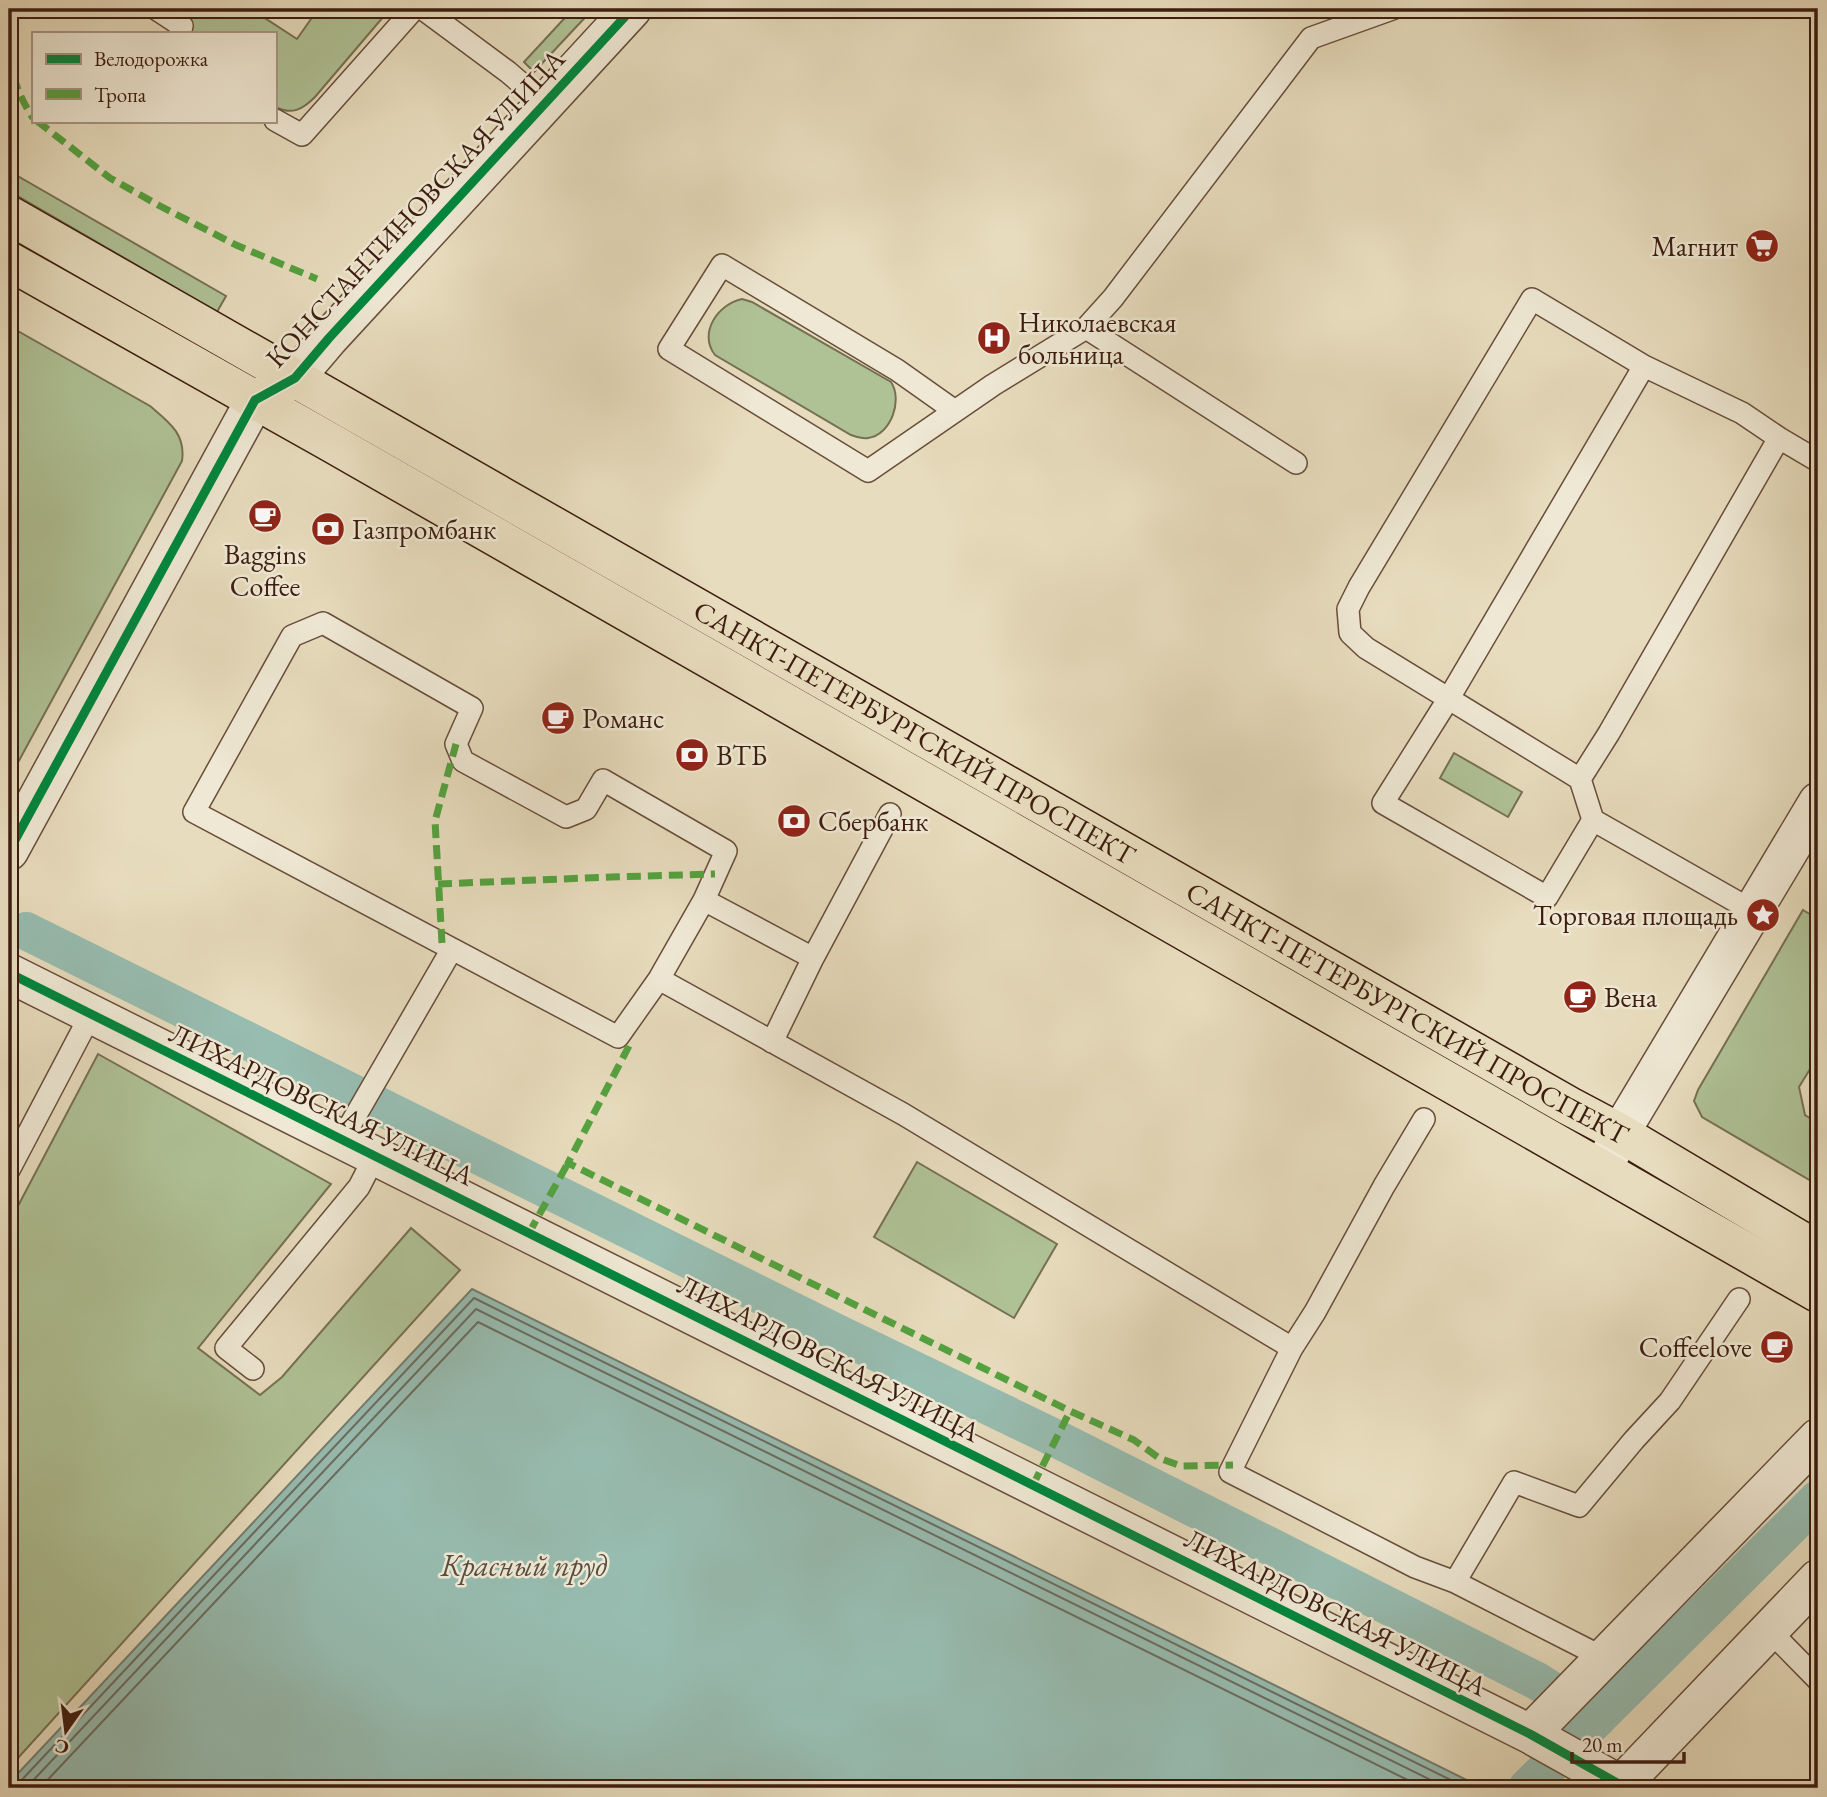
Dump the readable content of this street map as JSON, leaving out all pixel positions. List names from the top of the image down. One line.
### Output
{"streets":{"main road":["САНКТ-ПЕТЕРБУРГСКИЙ ПРОСПЕКТ"],"street":["КОНСТАНТИНОВСКАЯ УЛИЦА","ЛИХАРДОВСКАЯ УЛИЦА"]},"crossings":[["КОНСТАНТИНОВСКАЯ УЛИЦА","САНКТ-ПЕТЕРБУРГСКИЙ ПРОСПЕКТ"]],"water":["Красный пруд"],"places":{"supermarket":["Магнит"],"hospital":["Николаевская больница"],"cafe":["Baggins Coffee","Романс","Вена","Cоffeelove"],"bank":["Газпромбанк","ВТБ","Сбербанк"],"place":["Торговая площадь"]},"legend":["Велодорожка","Тропа"],"scale_bar":"20 m","north":"bottom"}
